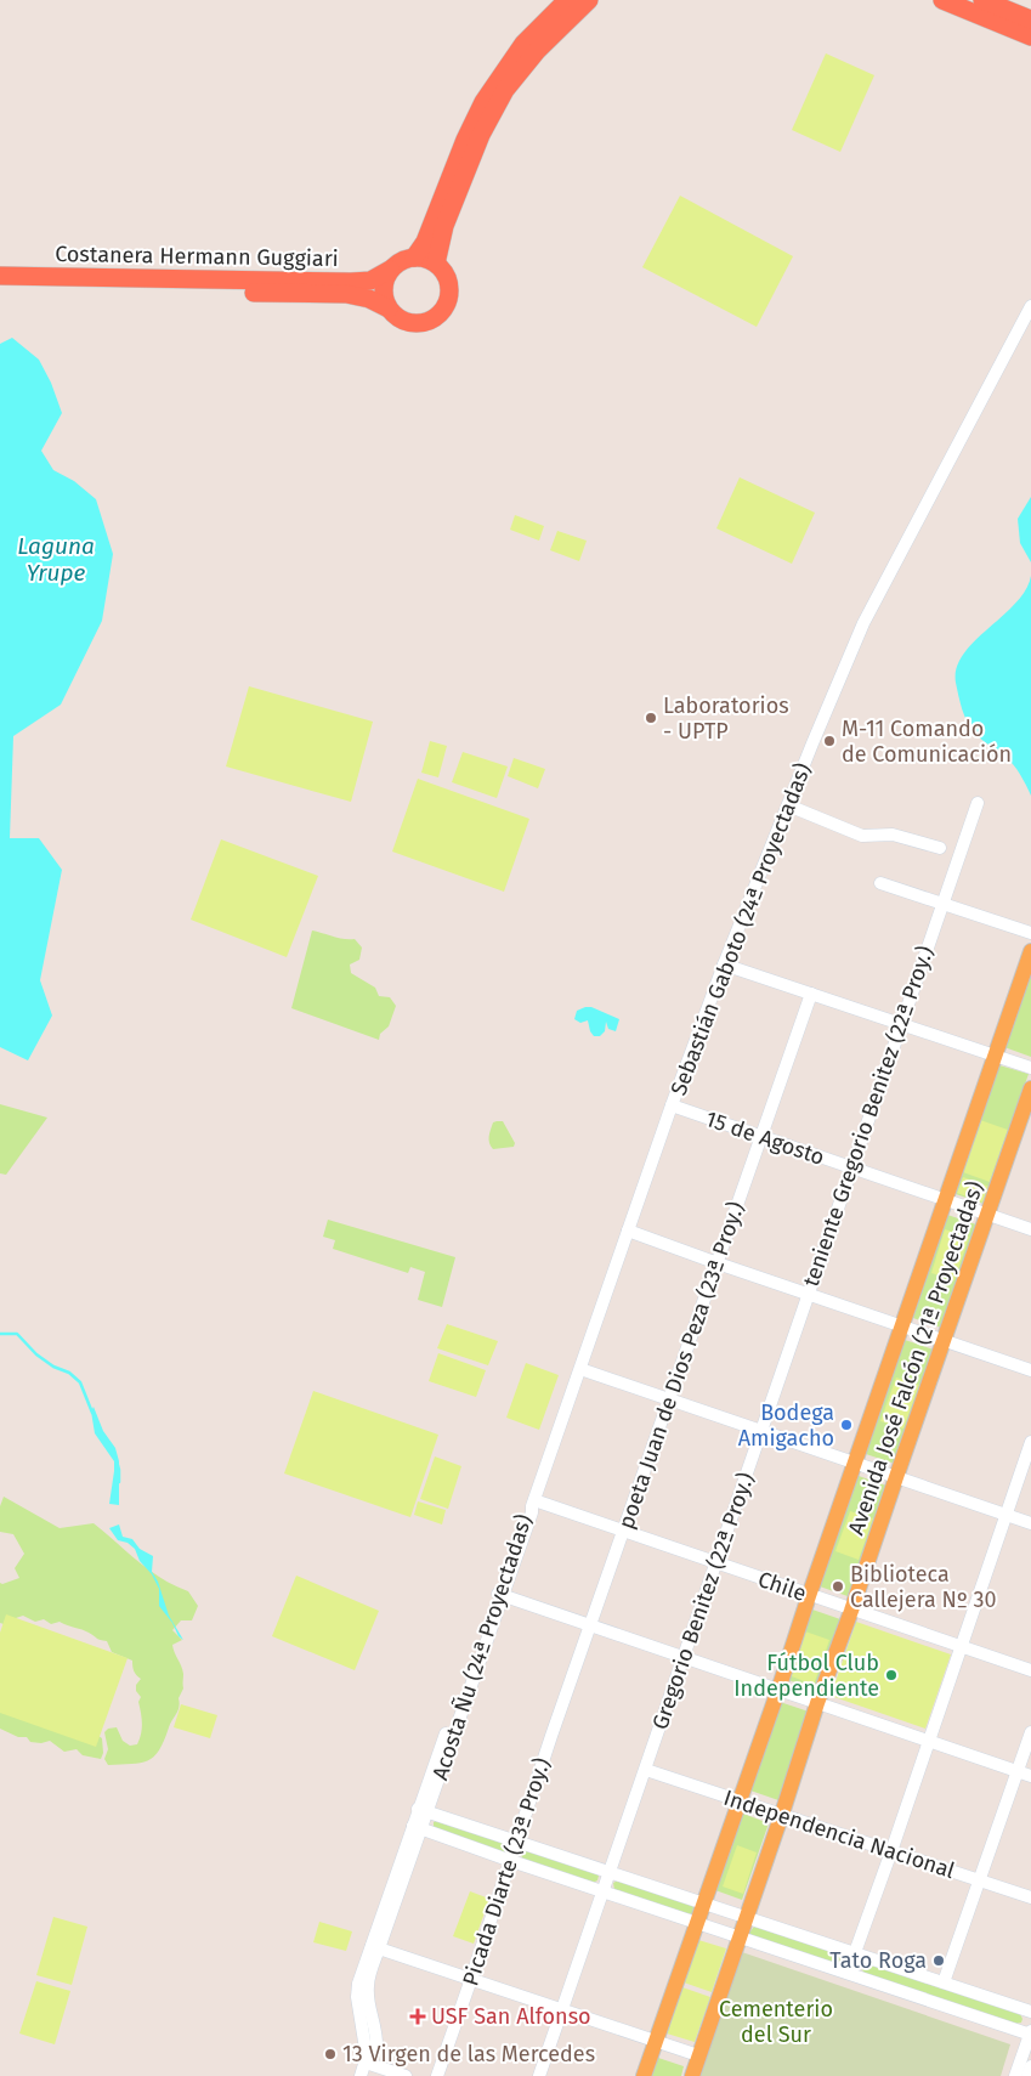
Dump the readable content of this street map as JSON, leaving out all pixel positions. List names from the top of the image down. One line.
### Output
{"streets":{"highway":["Costanera Hermann Guggiari"],"main road":["Avenida José Falcón (21ª Proyectadas)"],"street":["Sebastián Gaboto (24ª Proyectadas)","teniente Gregorio Benitez (22ª Proy.)","15 de Agosto","poeta Juan de Dios Peza (23ª Proy.)","Chile","Gregorio Benitez (22ª Proy.)","Acosta Ñu (24ª Proyectadas)","Independencia Nacional","Picada Diarte (23ª Proy.)"]},"crossings":[["Sebastián Gaboto (24ª Proyectadas)","15 de Agosto"],["teniente Gregorio Benitez (22ª Proy.)","15 de Agosto"],["teniente Gregorio Benitez (22ª Proy.)","Gregorio Benitez (22ª Proy.)"],["15 de Agosto","Avenida José Falcón (21ª Proyectadas)"],["15 de Agosto","poeta Juan de Dios Peza (23ª Proy.)"],["Avenida José Falcón (21ª Proyectadas)","Chile"],["Avenida José Falcón (21ª Proyectadas)","Independencia Nacional"],["poeta Juan de Dios Peza (23ª Proy.)","Chile"],["poeta Juan de Dios Peza (23ª Proy.)","Picada Diarte (23ª Proy.)"],["Chile","Gregorio Benitez (22ª Proy.)"],["Chile","Acosta Ñu (24ª Proyectadas)"],["Gregorio Benitez (22ª Proy.)","Independencia Nacional"]],"water":["Laguna Yrupe"],"parks":["Cementerio del Sur"],"places":{"other":["Laboratorios - UPTP","M-11 Comando de Comunicación","Bodega Amigacho","Biblioteca Callejera Nº 30","Fútbol Club Independiente","Tato Roga","13 Virgen de las Mercedes"],"health":["USF San Alfonso"]}}
